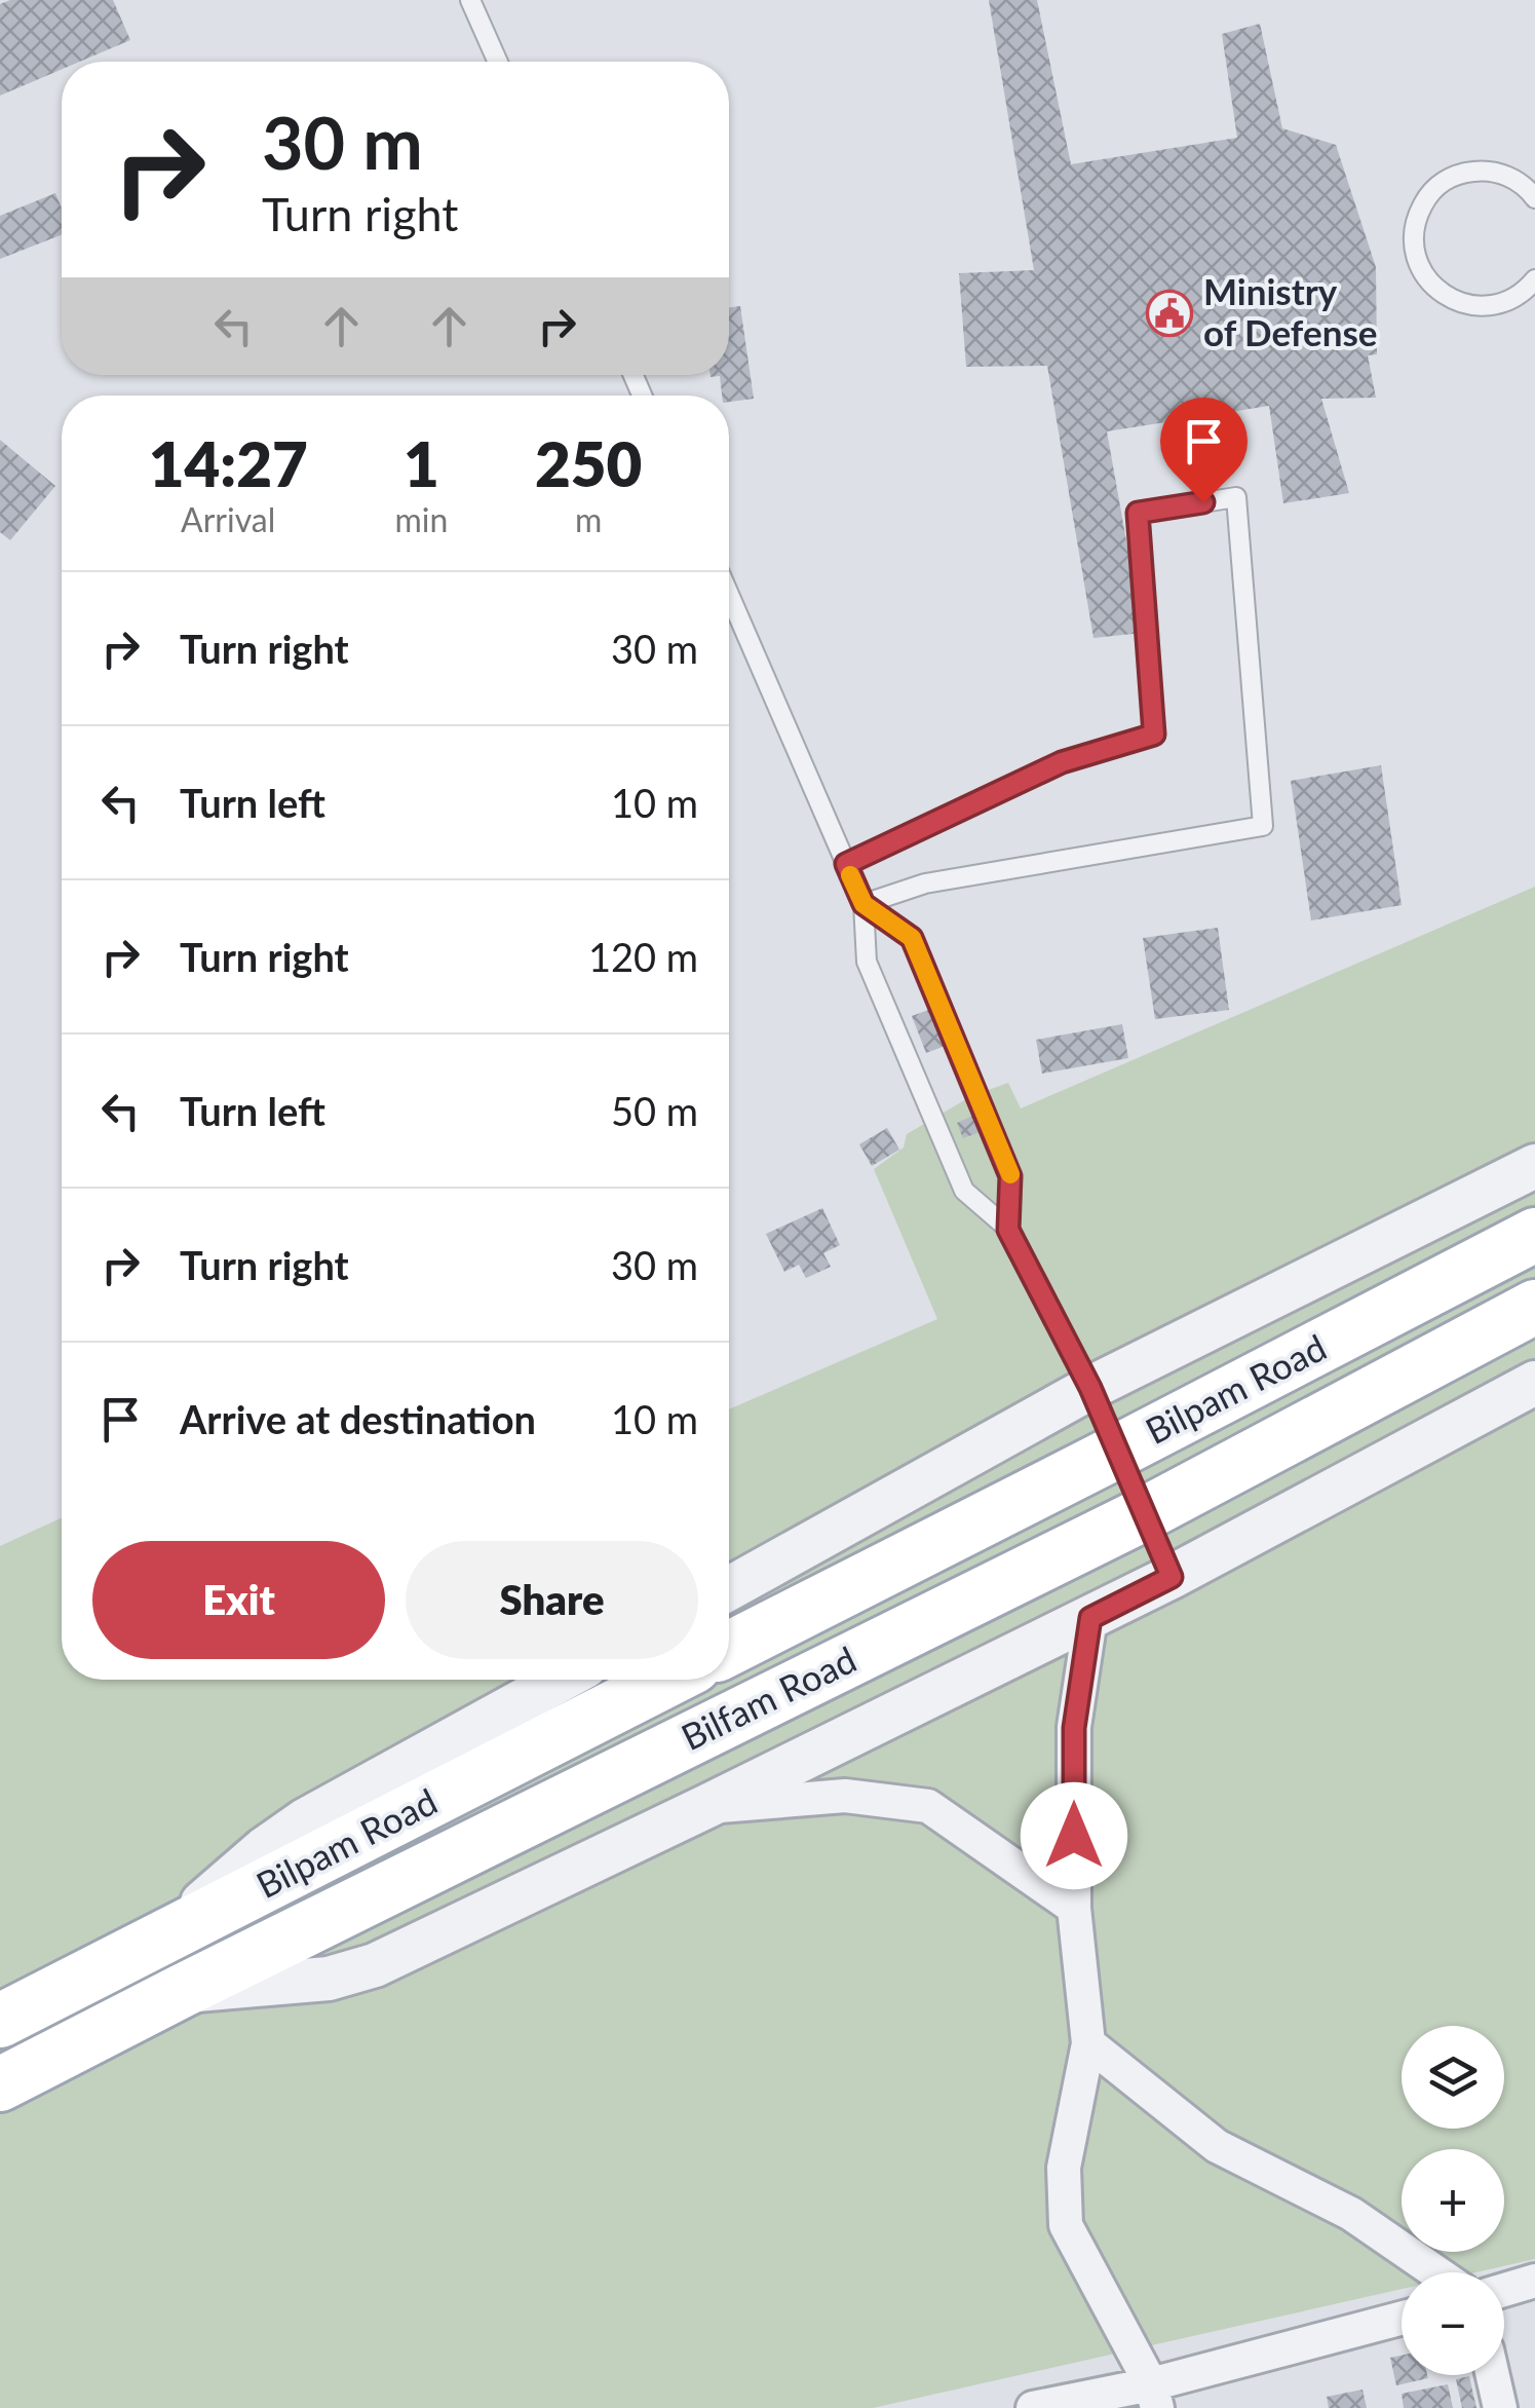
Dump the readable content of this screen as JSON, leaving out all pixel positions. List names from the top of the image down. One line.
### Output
{"streets":{"main road":["Bilpam Road","Bilfam Road"]},"places":{"public building":["Ministry of Defense"]},"page":{"turn":["30 m","Turn right"],"eta":["14:27","Arrival","1","min","250","m"],"list":[{"name":"Turn right","value":"30 m"},{"name":"Turn left","value":"10 m"},{"name":"Turn right","value":"120 m"},{"name":"Turn left","value":"50 m"},{"name":"Turn right","value":"30 m"},{"name":"Arrive at destination","value":"10 m"}],"buttons":["Exit","Share"],"map_buttons":["+","−"]}}
